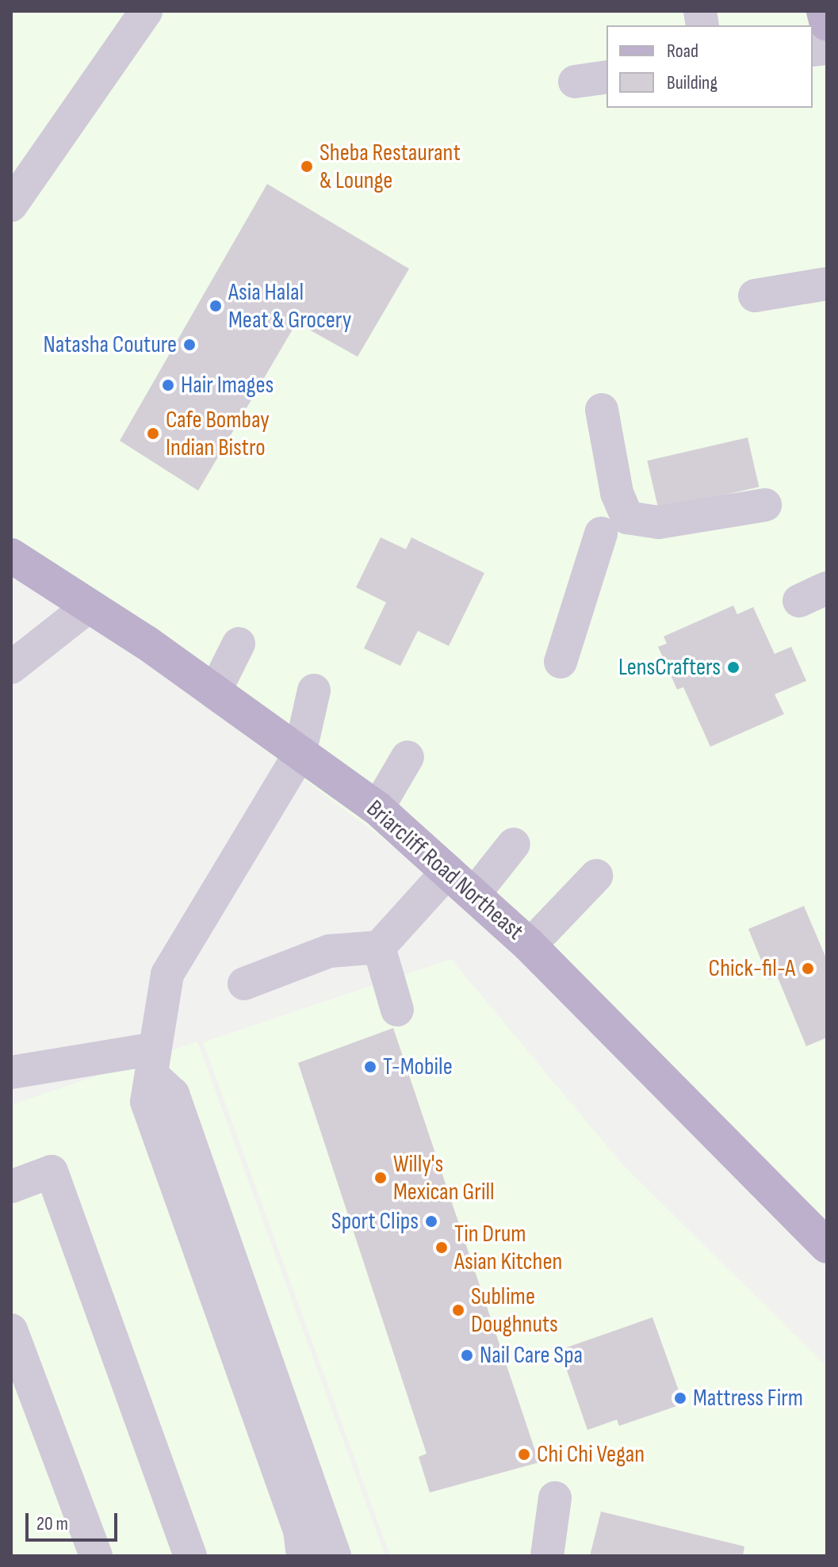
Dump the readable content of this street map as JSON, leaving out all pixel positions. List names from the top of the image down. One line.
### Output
{"streets":{"main road":["Briarcliff Road Northeast"]},"places":["Sheba Restaurant & Lounge","Asia Halal Meat & Grocery","Natasha Couture","Hair Images","Cafe Bombay Indian Bistro","LensCrafters","Chick-fil-A","T-Mobile","Willy's Mexican Grill","Sport Clips","Tin Drum Asian Kitchen","Sublime Doughnuts","Nail Care Spa","Mattress Firm","Chi Chi Vegan"],"legend":["Road","Building"],"scale_bar":"20 m"}
